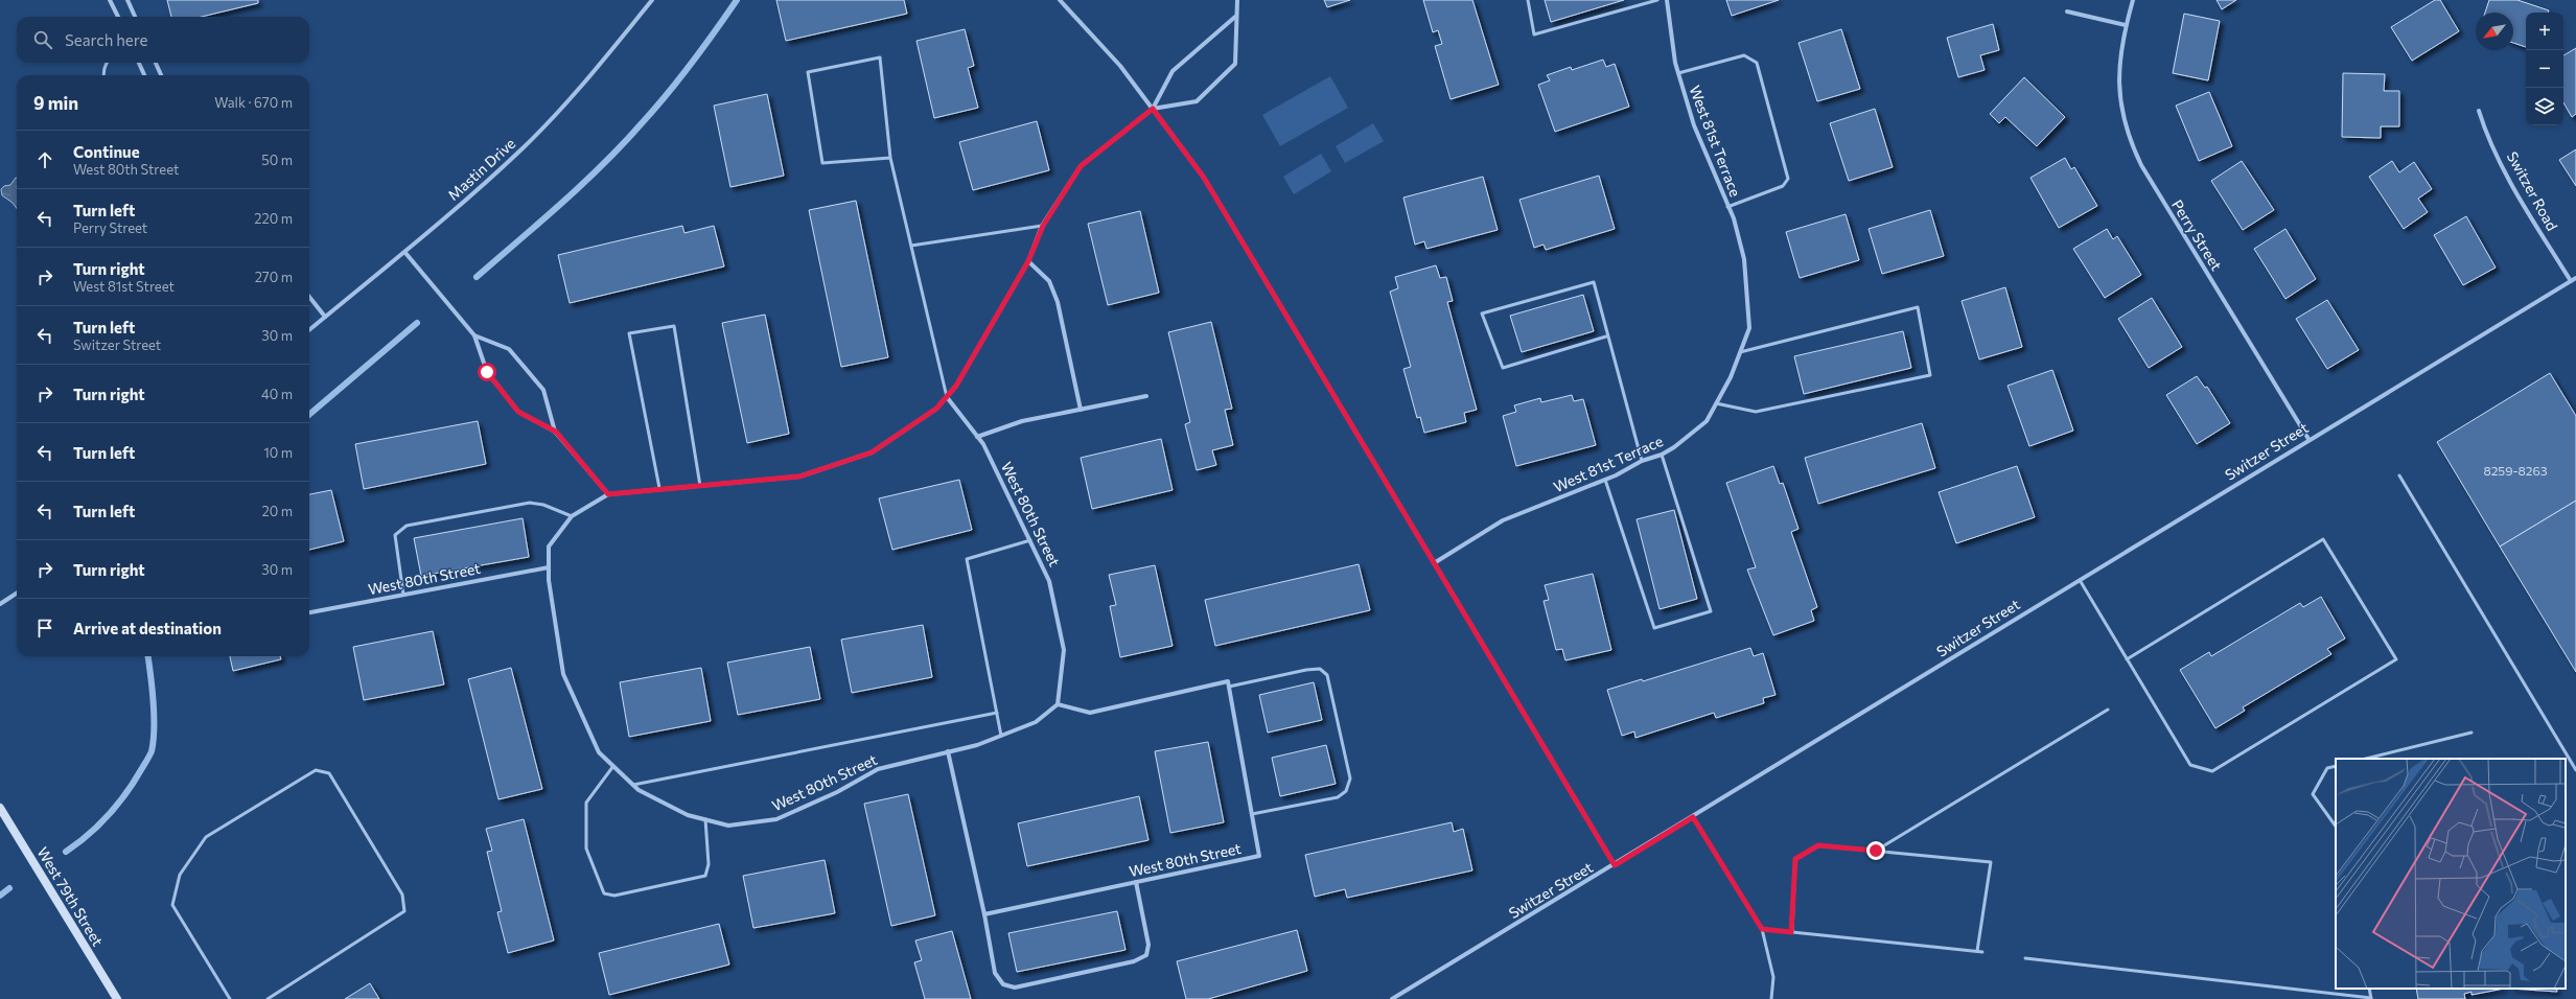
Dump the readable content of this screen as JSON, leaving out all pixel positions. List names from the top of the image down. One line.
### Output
{"streets":{"street":["West 81st Terrace","Mastin Drive","Switzer Road","Perry Street","Switzer Street","West 80th Street","West 79th Street"]},"crossings":[["Switzer Road","Switzer Street"],["Perry Street","Switzer Street"]],"house_numbers":["8259-8263"],"north":"bottom left","page":{"map_buttons":["+","−"],"search":"Search here","heading":["9 min","Walk · 670 m"],"list":[["Continue","West 80th Street","50 m"],["Turn left","Perry Street","220 m"],["Turn right","West 81st Street","270 m"],["Turn left","Switzer Street","30 m"],["Turn right","40 m"],["Turn left","10 m"],["Turn left","20 m"],["Turn right","30 m"],"Arrive at destination"]}}
